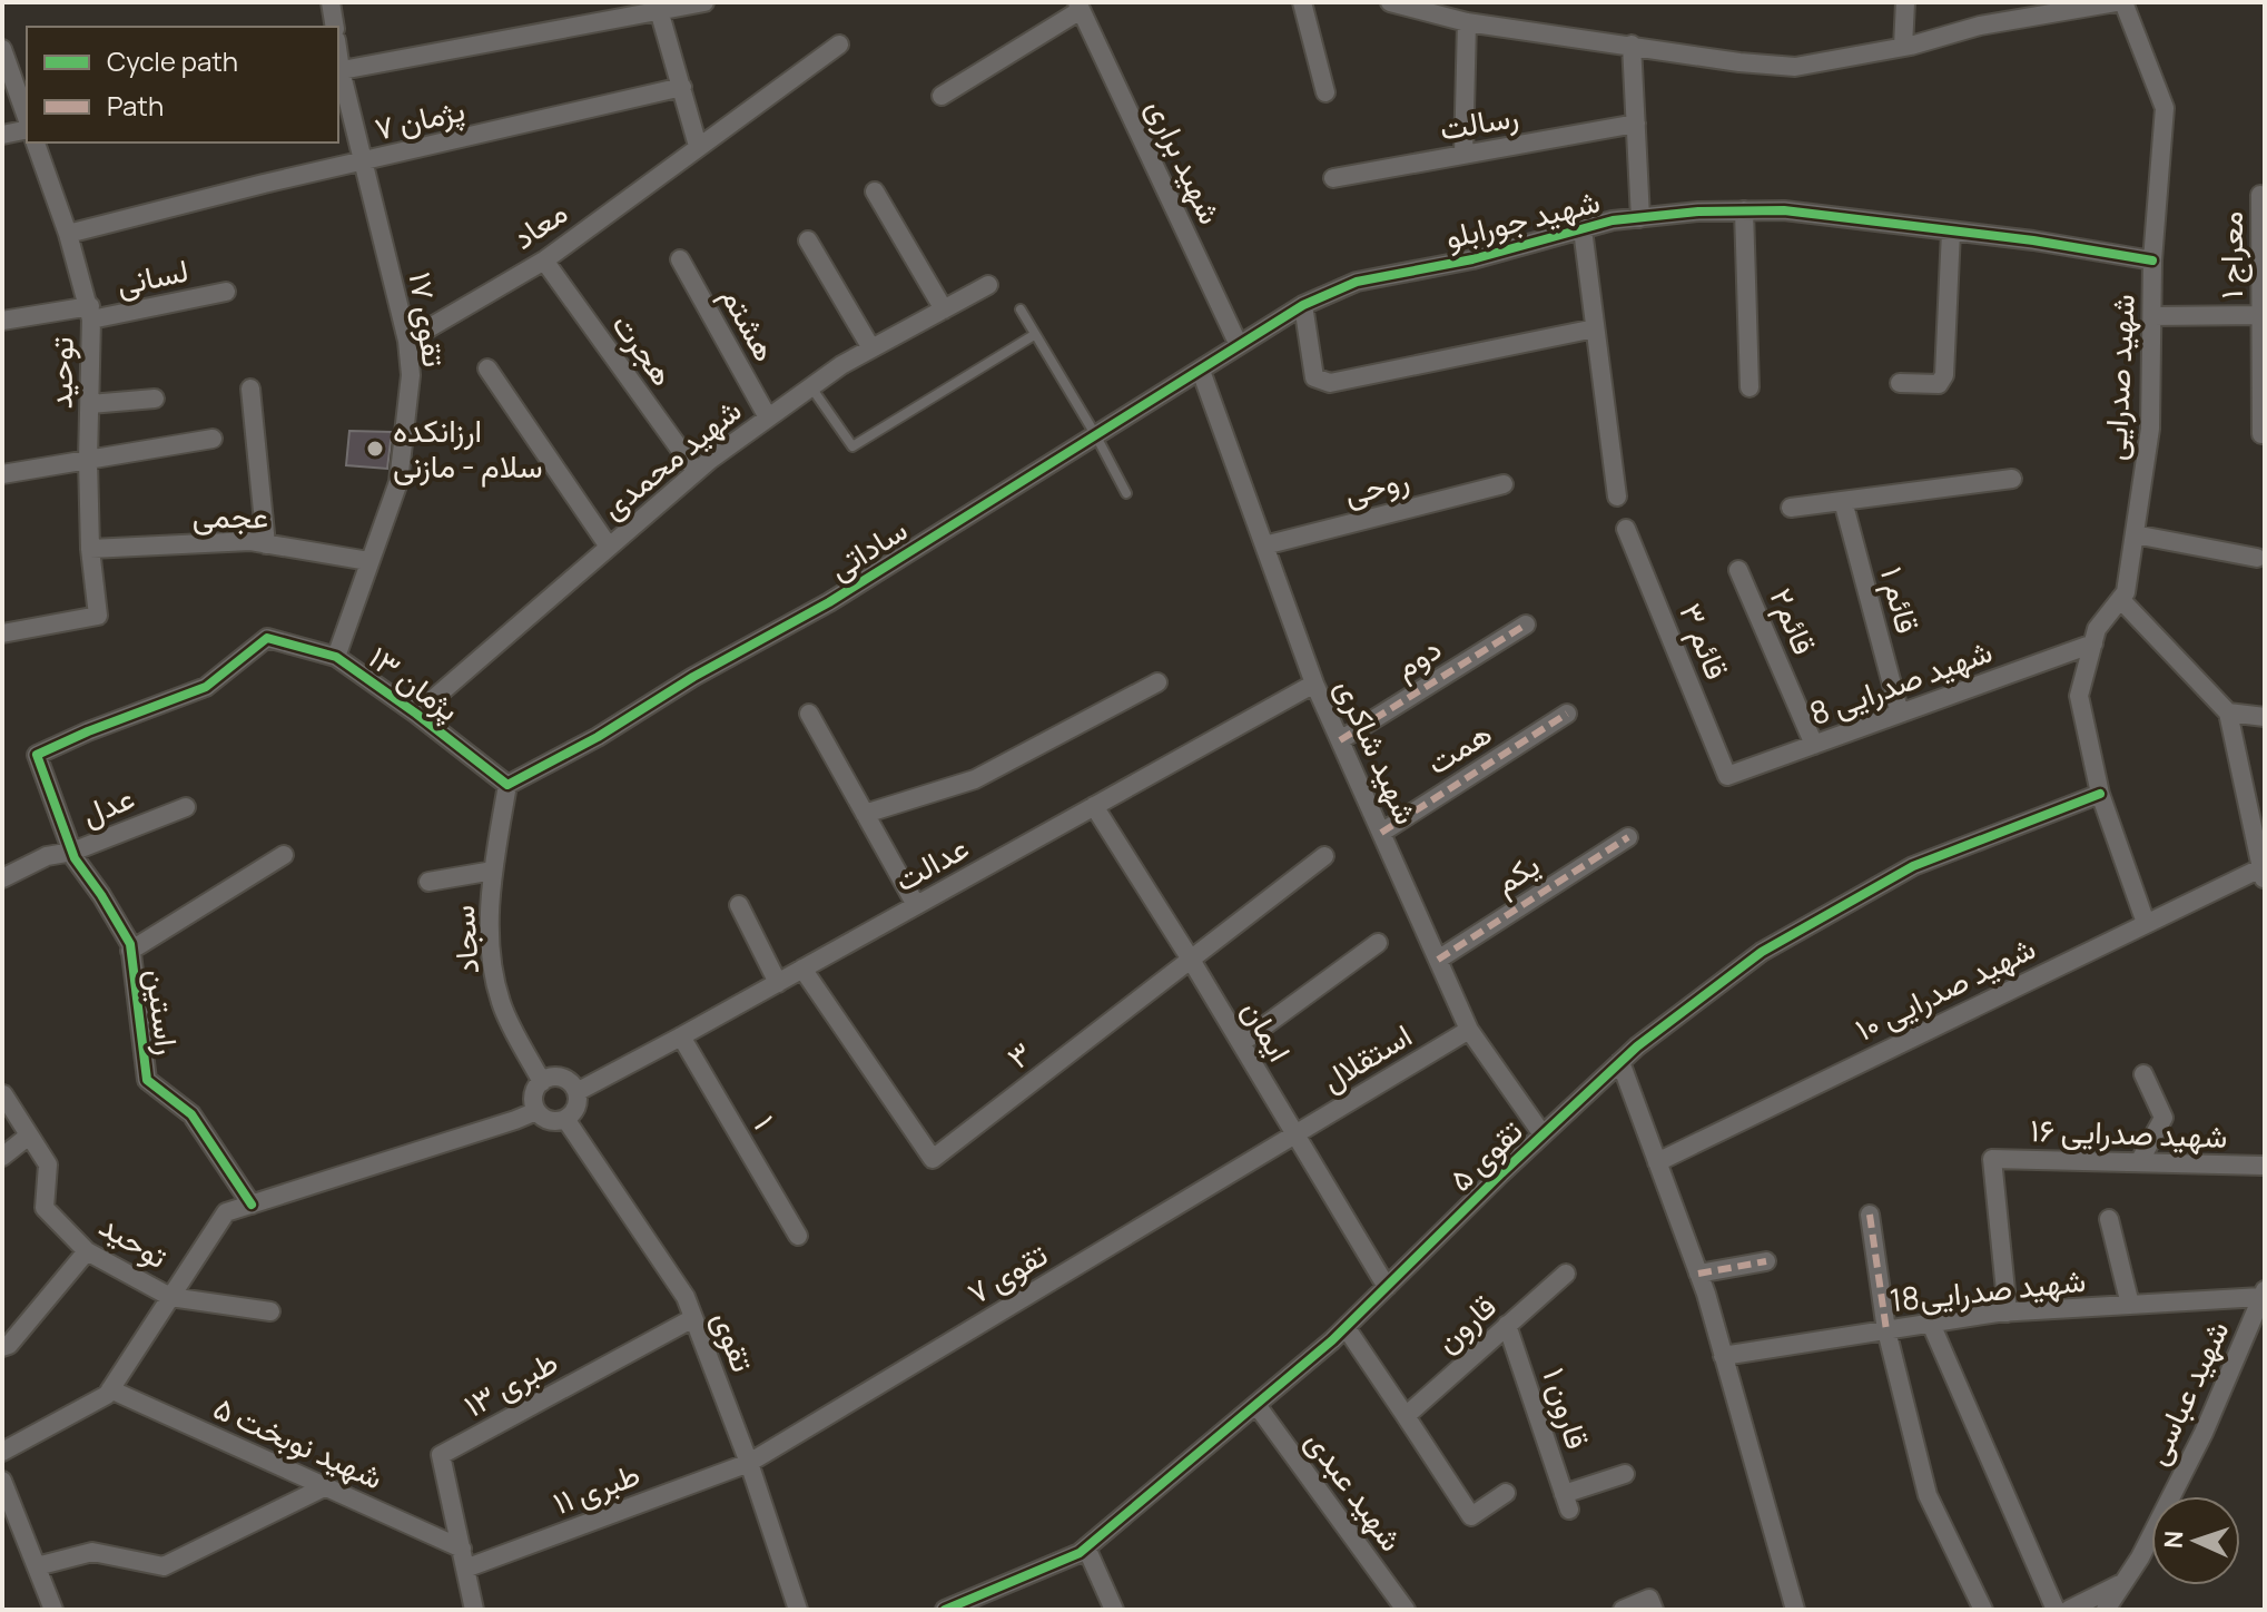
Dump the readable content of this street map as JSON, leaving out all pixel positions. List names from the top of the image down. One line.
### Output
{"streets":{"street":["پژمان ۷","رسالت","شهید براری","شهید جورابلو","معاد","معراج ۱","لسانی","تقوی ۱۷","هشتم","هجرت","توحید","شهید صدرایی","شهید محمدی","روحی","عجمی","ساداتی","قائم ۱","قائم۲","قائم ۳","دوم","شهید صدرایی 8","پژمان ۱۳","همت","شهید شاکری","عدل","عدالت","یکم","سجاد","شهید صدرایی ۱۰","راستین","ایمان","۳","استقلال","۱","شهید صدرایی ۱۶","تقوی ۵","تقوی ۷","شهید صدرایی18","قارون","تقوی","طبری ۱۳","شهید عباسی","قارون ۱","شهید نوبخت ۵","طبری ۱۱","شهید عبدی"]},"crossings":[["پژمان ۷","تقوی ۱۷"],["پژمان ۷","توحید"],["شهید براری","شهید جورابلو"],["شهید براری","ساداتی"],["شهید جورابلو","شهید صدرایی"],["شهید جورابلو","ساداتی"],["معاد","تقوی ۱۷"],["معاد","هجرت"],["لسانی","توحید"],["تقوی ۱۷","عجمی"],["تقوی ۱۷","پژمان ۱۳"],["هشتم","شهید محمدی"],["هجرت","شهید محمدی"],["توحید","عجمی"],["شهید صدرایی","شهید صدرایی 8"],["شهید صدرایی","شهید صدرایی ۱۰"],["شهید صدرایی","تقوی ۵"],["شهید محمدی","پژمان ۱۳"],["روحی","شهید شاکری"],["ساداتی","پژمان ۱۳"],["ساداتی","شهید شاکری"],["ساداتی","سجاد"],["قائم ۱","شهید صدرایی 8"],["قائم۲","شهید صدرایی 8"],["قائم ۳","شهید صدرایی 8"],["دوم","شهید شاکری"],["پژمان ۱۳","سجاد"],["پژمان ۱۳","راستین"],["همت","شهید شاکری"],["شهید شاکری","عدالت"],["شهید شاکری","یکم"],["شهید شاکری","استقلال"],["شهید شاکری","تقوی ۵"],["عدل","راستین"],["عدالت","سجاد"],["عدالت","ایمان"],["عدالت","۳"],["عدالت","۱"],["عدالت","تقوی"],["سجاد","تقوی"],["ایمان","۳"],["ایمان","استقلال"],["ایمان","تقوی ۵"],["ایمان","تقوی ۷"],["استقلال","تقوی ۷"],["شهید صدرایی ۱۶","شهید صدرایی18"],["تقوی ۵","شهید عبدی"],["تقوی ۷","تقوی"],["تقوی ۷","طبری ۱۱"],["شهید صدرایی18","شهید عباسی"],["قارون","قارون ۱"],["تقوی","طبری ۱۳"],["تقوی","طبری ۱۱"],["طبری ۱۳","شهید نوبخت ۵"]],"places":["ارزانکده سلام - مازنی"],"legend":["Cycle path","Path"],"north":"left"}
